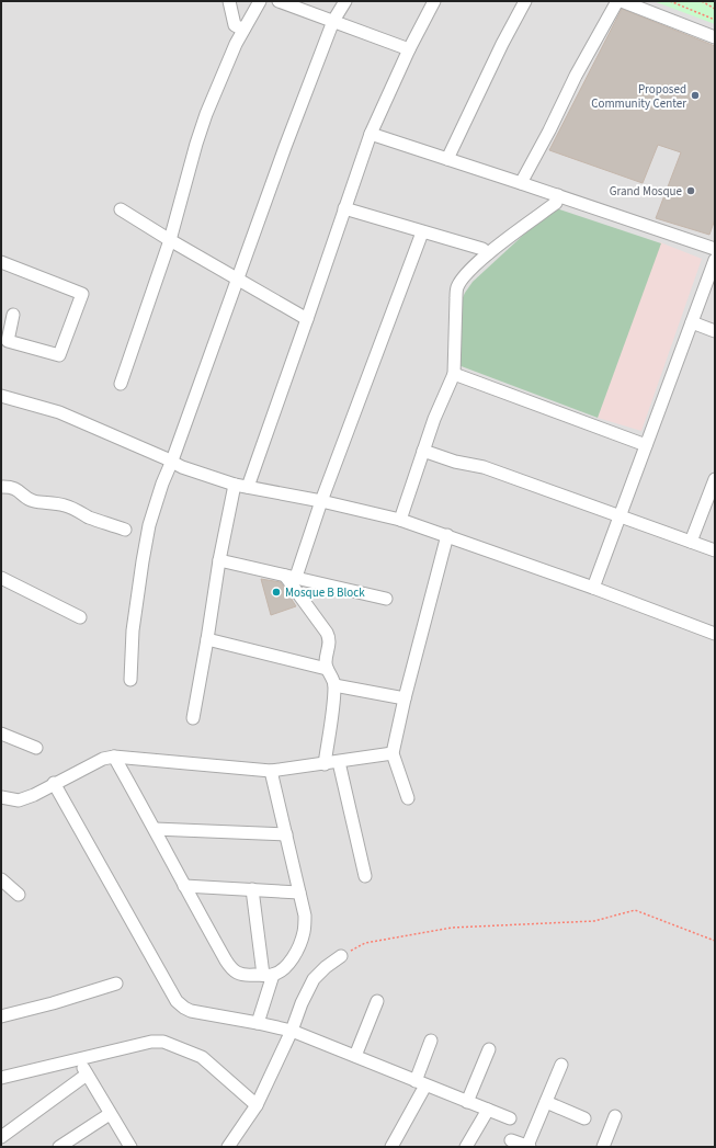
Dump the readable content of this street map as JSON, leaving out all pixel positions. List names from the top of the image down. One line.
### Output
{"places":["Proposed Community Center","Grand Mosque","Mosque B Block"]}
